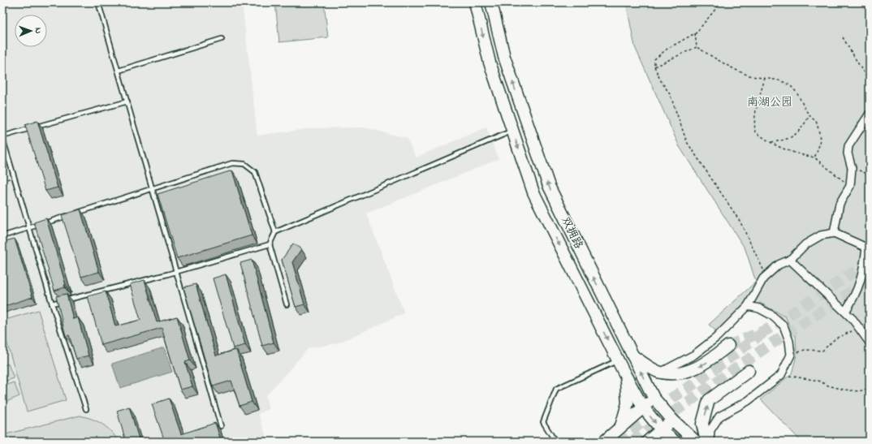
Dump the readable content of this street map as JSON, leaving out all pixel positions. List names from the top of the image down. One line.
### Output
{"streets":{"main road":["双拥路"]},"parks":["南湖公园"],"north":"right"}
